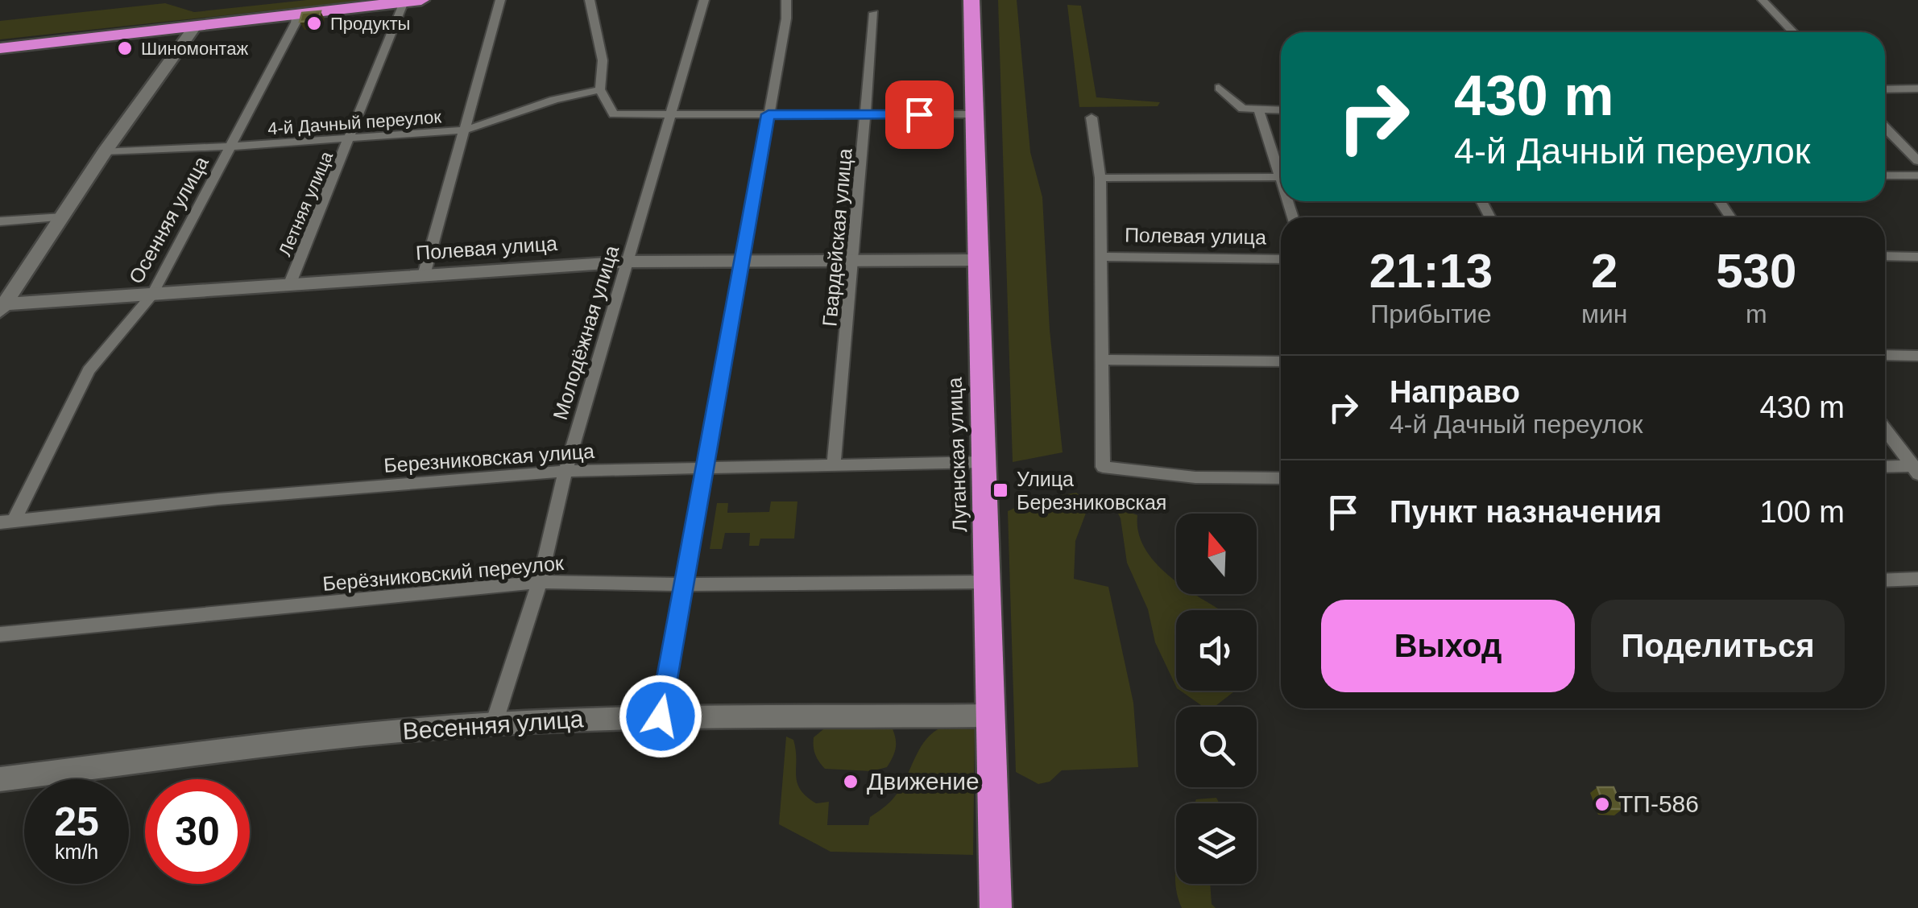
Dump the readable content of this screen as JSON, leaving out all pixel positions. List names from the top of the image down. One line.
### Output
{"streets":{"highway":["Луганская улица"],"street":["4-й Дачный переулок","Летняя улица","Осенняя улица","Полевая улица","Гвардейская улица","Молодёжная улица","Березниковская улица","Берёзниковский переулок","Весенняя улица"]},"crossings":[["4-й Дачный переулок","Летняя улица"],["4-й Дачный переулок","Осенняя улица"],["Летняя улица","Полевая улица"],["Осенняя улица","Полевая улица"],["Осенняя улица","Березниковская улица"],["Полевая улица","Гвардейская улица"],["Полевая улица","Молодёжная улица"],["Полевая улица","Луганская улица"],["Гвардейская улица","Березниковская улица"],["Молодёжная улица","Березниковская улица"],["Молодёжная улица","Берёзниковский переулок"],["Молодёжная улица","Весенняя улица"],["Луганская улица","Березниковская улица"],["Луганская улица","Берёзниковский переулок"],["Луганская улица","Весенняя улица"]],"places":{"other":["Продукты","Шиномонтаж","Движение","ТП-586"],"transit":["Улица Березниковская"]},"north":"top","page":{"turn":["430 m","4-й Дачный переулок"],"eta":["21:13","Прибытие","2","мин","530","m"],"list":[{"name":"Направо","note":"4-й Дачный переулок","value":"430 m"},{"name":"Пункт назначения","value":"100 m"}],"buttons":["Выход","Поделиться"],"speed":"25 km/h","limit":"30"}}
